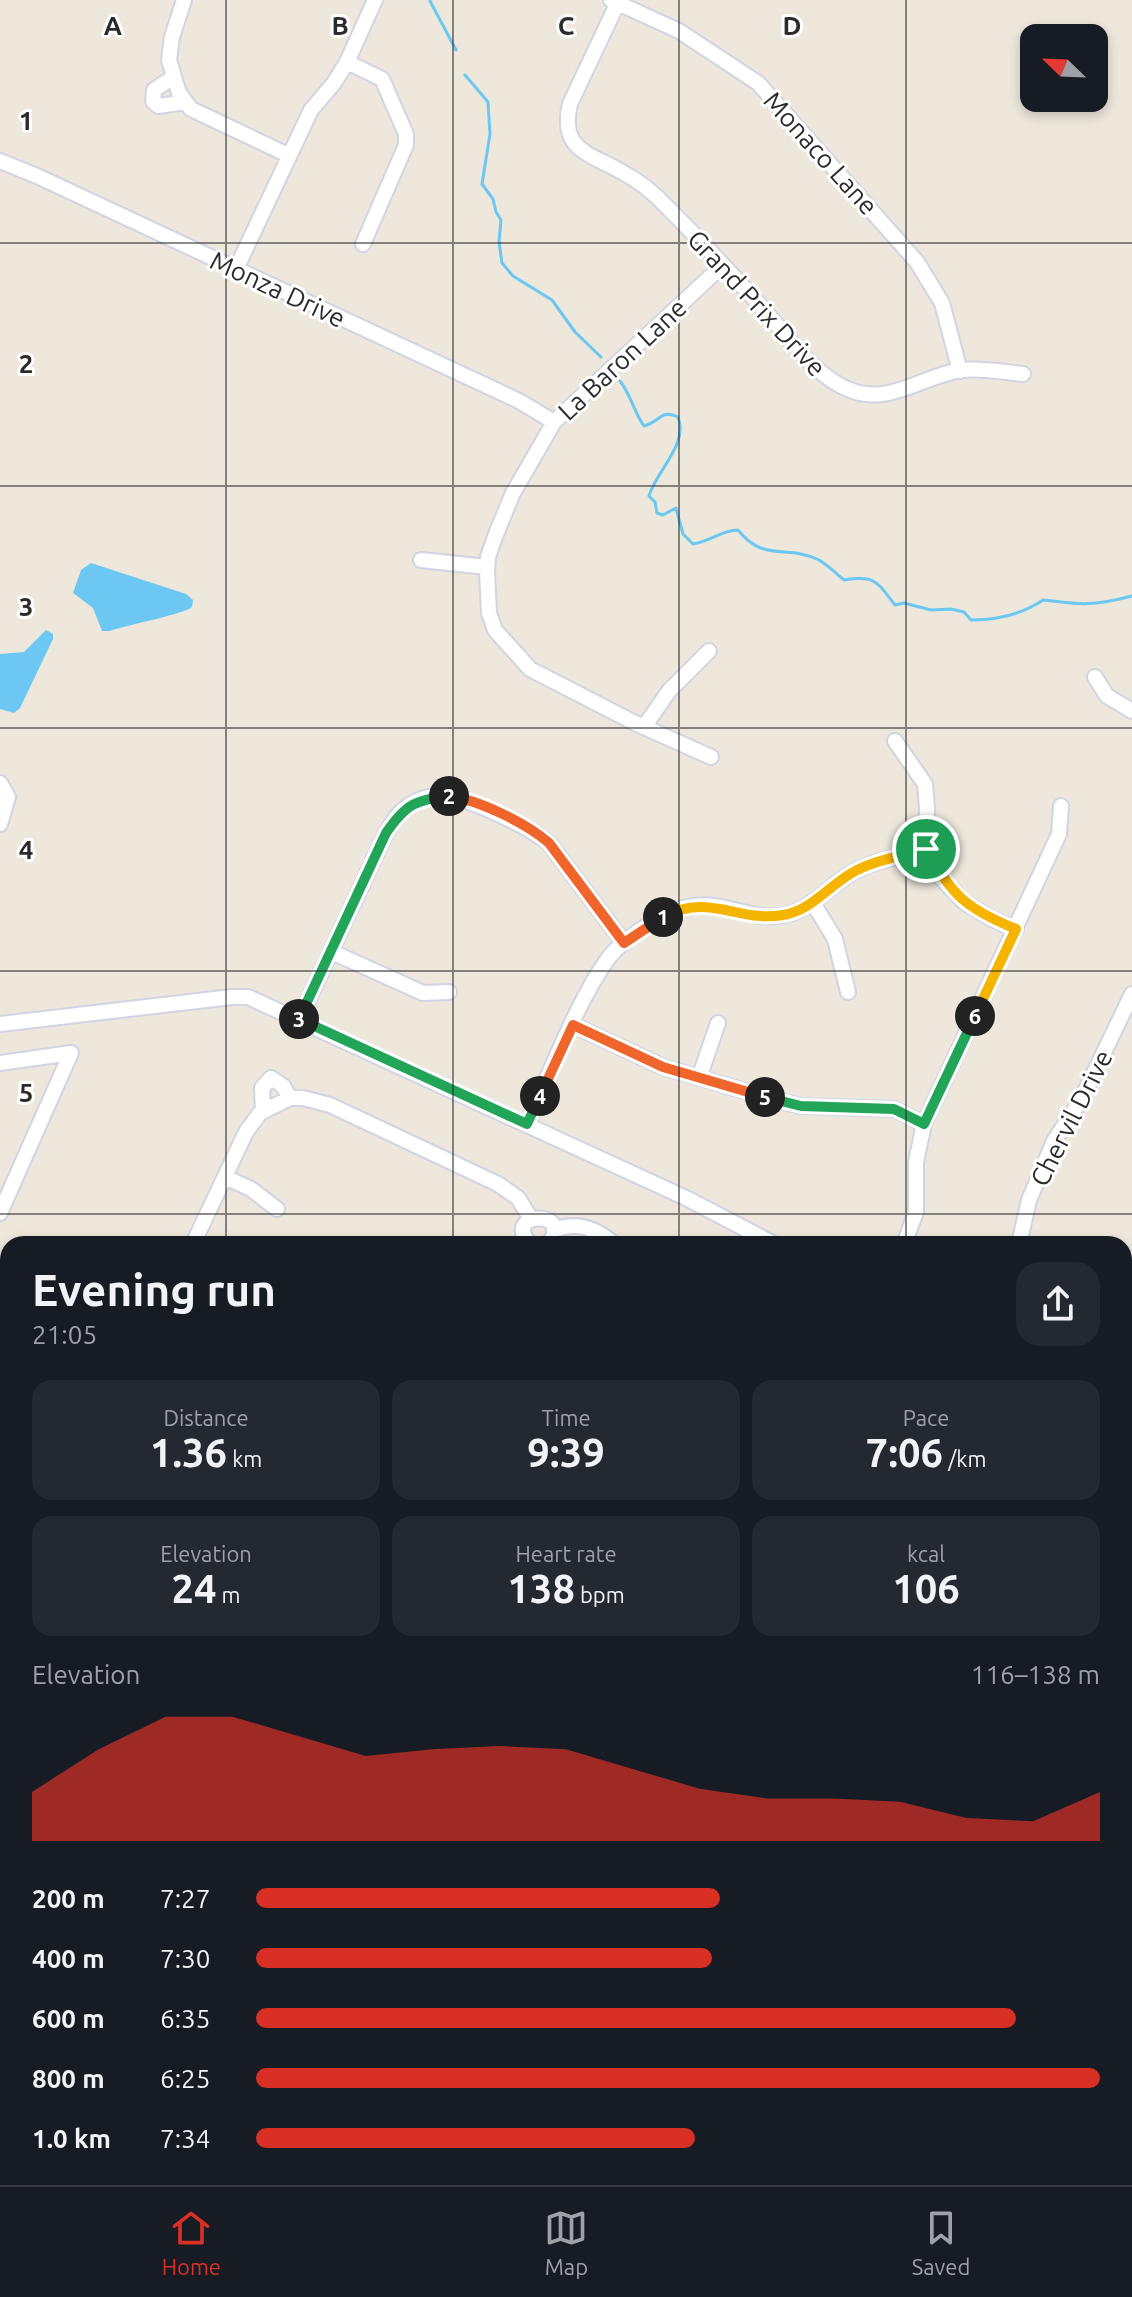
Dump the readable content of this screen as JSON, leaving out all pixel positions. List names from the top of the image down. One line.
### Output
{"streets":{"street":["Monaco Lane","Monza Drive","Grand Prix Drive","La Baron Lane","Chervil Drive"]},"crossings":[["Monaco Lane","Grand Prix Drive"],["Monza Drive","La Baron Lane"],["Grand Prix Drive","La Baron Lane"]],"north":"top left","page":{"pins":["2","1","6","3","4","5"],"heading":["Evening run","21:05"],"stats":[["Distance","1.36 km"],["Time","9:39"],["Pace","7:06 /km"],["Elevation","24 m"],["Heart rate","138 bpm"],["kcal","106"]],"chart":["Elevation","116–138 m"],"list":[{"name":"200 m","note":"7:27"},{"name":"400 m","note":"7:30"},{"name":"600 m","note":"6:35"},{"name":"800 m","note":"6:25"},{"name":"1.0 km","note":"7:34"}],"tabs":["Home","Map","Saved"]},"grid":{"columns":["A","B","C","D"],"rows":["1","2","3","4","5"]}}
